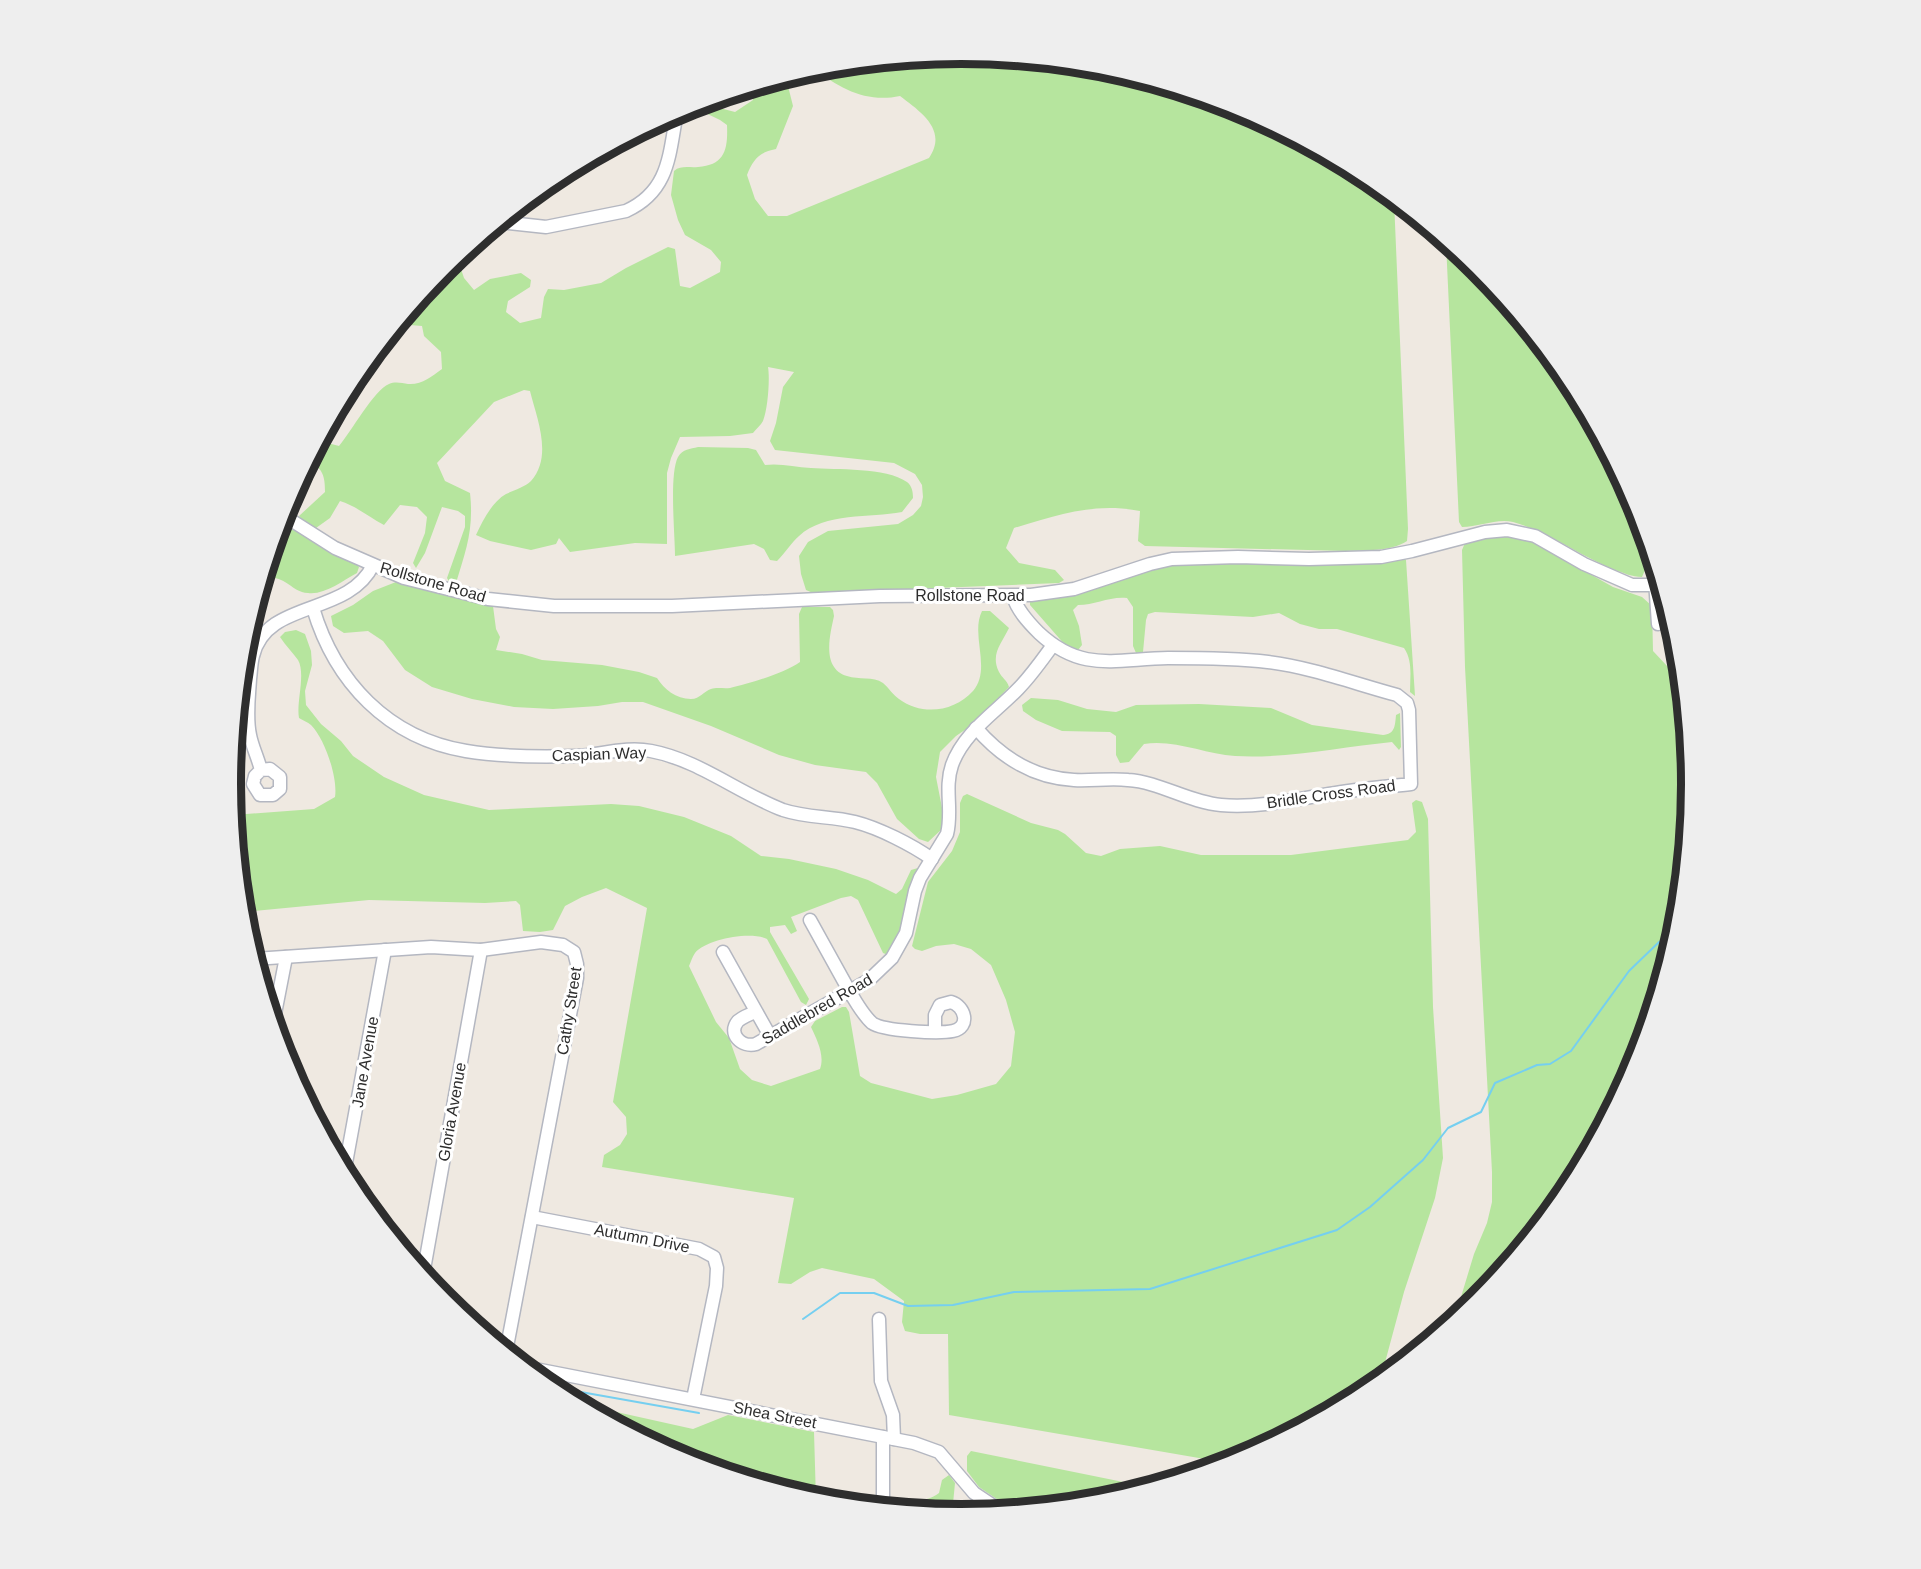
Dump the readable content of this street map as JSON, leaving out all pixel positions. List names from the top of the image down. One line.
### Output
{"streets":{"street":["Rollstone Road","Caspian Way","Bridle Cross Road","Saddlebred Road","Cathy Street","Jane Avenue","Gloria Avenue","Autumn Drive","Shea Street"]},"crossings":[["Rollstone Road","Bridle Cross Road"],["Caspian Way","Saddlebred Road"],["Bridle Cross Road","Saddlebred Road"],["Cathy Street","Jane Avenue"],["Cathy Street","Gloria Avenue"],["Cathy Street","Autumn Drive"],["Autumn Drive","Shea Street"]]}
